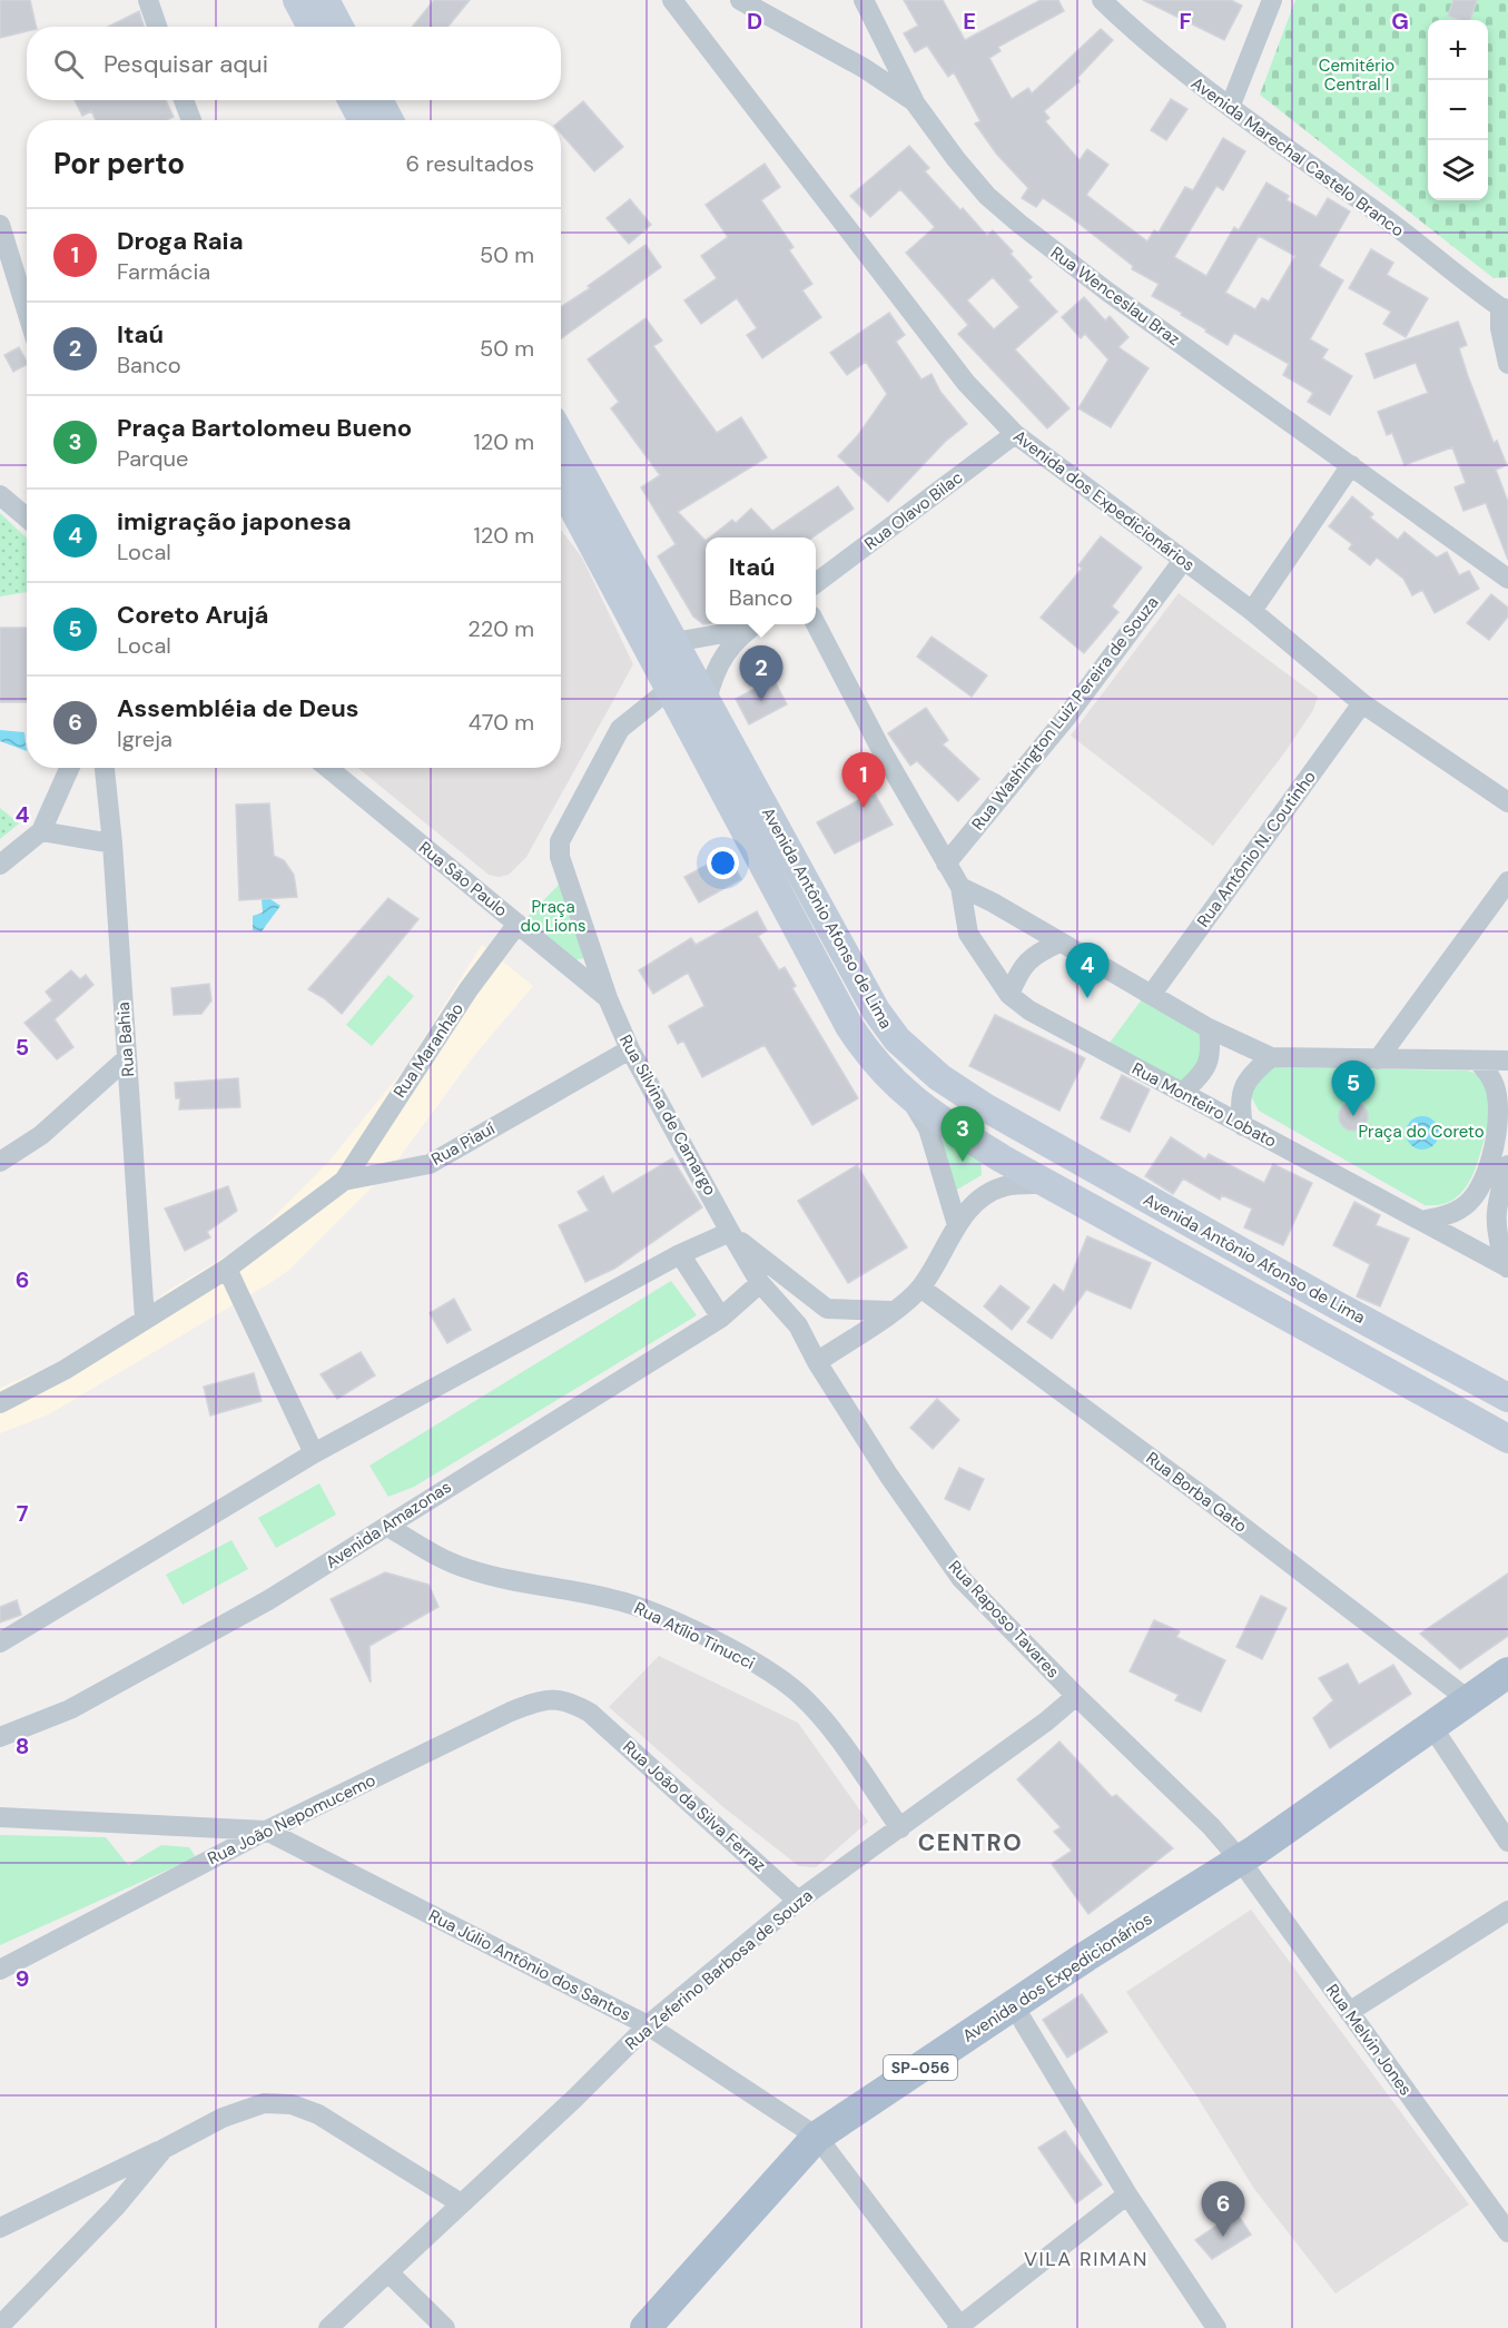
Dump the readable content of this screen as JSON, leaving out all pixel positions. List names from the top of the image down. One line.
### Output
{"streets":{"main road":["Avenida dos Expedicionários","Avenida Antônio Afonso de Lima","SP-056"],"street":["Avenida Marechal Castelo Branco","Rua Wenceslau Braz","Rua Olavo Bilac","Rua Washington Luiz Pereira de Souza","Rua Antônio N. Coutinho","Rua São Paulo","Rua Bahia","Rua Maranhão","Rua Monteiro Lobato","Rua Silvina de Camargo","Rua Piauí","Rua Borba Gato","Avenida Amazonas","Rua Raposo Tavares","Rua Atílio Tinucci","Rua João da Silva Ferraz","Rua João Nepomucemo","Rua Júlio Antônio dos Santos","Rua Zeferino Barbosa de Souza","Rua Melvin Jones"]},"crossings":[["Avenida dos Expedicionários","Rua Olavo Bilac"],["Avenida dos Expedicionários","Rua Washington Luiz Pereira de Souza"],["Avenida dos Expedicionários","Rua Antônio N. Coutinho"],["Avenida dos Expedicionários","Rua Borba Gato"],["Avenida dos Expedicionários","Rua Raposo Tavares"],["Avenida dos Expedicionários","Rua Júlio Antônio dos Santos"],["Avenida dos Expedicionários","Rua Melvin Jones"],["Rua São Paulo","Rua Maranhão"],["Rua São Paulo","Rua Silvina de Camargo"],["Rua Maranhão","Rua Piauí"],["Rua Silvina de Camargo","Rua Piauí"],["Rua Silvina de Camargo","Avenida Amazonas"],["Rua Silvina de Camargo","Rua Raposo Tavares"],["Avenida Amazonas","Rua Raposo Tavares"],["Avenida Amazonas","Rua Atílio Tinucci"],["Rua Raposo Tavares","Rua Zeferino Barbosa de Souza"],["Rua Raposo Tavares","Rua Melvin Jones"],["Rua Atílio Tinucci","Rua Zeferino Barbosa de Souza"],["Rua João da Silva Ferraz","Rua João Nepomucemo"],["Rua João da Silva Ferraz","Rua Zeferino Barbosa de Souza"],["Rua João Nepomucemo","Rua Júlio Antônio dos Santos"],["Rua Júlio Antônio dos Santos","Rua Zeferino Barbosa de Souza"]],"districts":["CENTRO","VILA RIMAN"],"parks":["Cemitério Central I","Praça do Lions","Praça do Coreto"],"page":{"map_buttons":["+","−"],"search":"Pesquisar aqui","heading":["Por perto","6 resultados"],"list":[{"mark":"1","name":"Droga Raia","note":"Farmácia","value":"50 m"},{"mark":"2","name":"Itaú","note":"Banco","value":"50 m"},{"mark":"3","name":"Praça Bartolomeu Bueno","note":"Parque","value":"120 m"},{"mark":"4","name":"imigração japonesa","note":"Local","value":"120 m"},{"mark":"5","name":"Coreto Arujá","note":"Local","value":"220 m"},{"mark":"6","name":"Assembléia de Deus","note":"Igreja","value":"470 m"}],"popup":["Itaú","Banco"],"pins":["2","1","4","5","3","6"]},"grid":{"columns":["D","E","F","G"],"rows":["4","5","6","7","8","9"]}}
